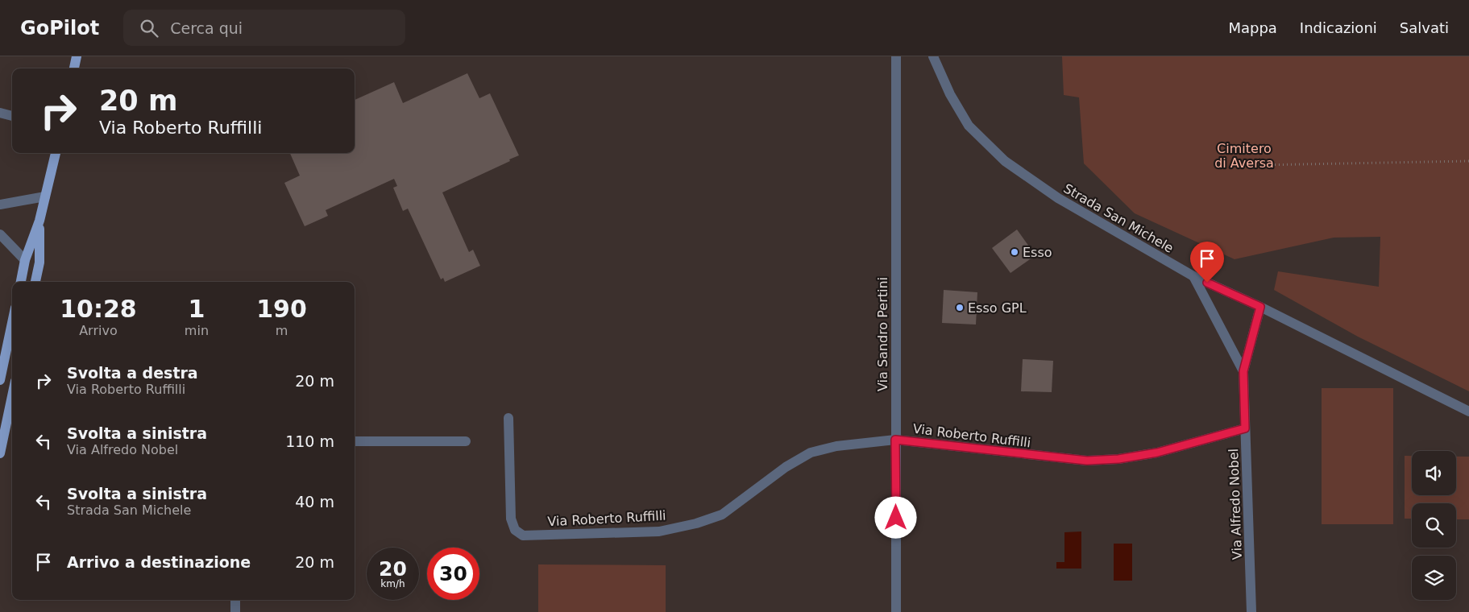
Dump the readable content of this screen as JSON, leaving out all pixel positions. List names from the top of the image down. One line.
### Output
{"streets":{"street":["Strada San Michele","Via Sandro Pertini","Via Roberto Ruffilli","Via Alfredo Nobel"]},"crossings":[["Strada San Michele","Via Alfredo Nobel"],["Via Sandro Pertini","Via Roberto Ruffilli"],["Via Roberto Ruffilli","Via Alfredo Nobel"]],"parks":["Cimitero di Aversa"],"places":["Esso","Esso GPL"],"page":{"header":"GoPilot","search":"Cerca qui","nav":["Mappa","Indicazioni","Salvati"],"turn":["20 m","Via Roberto Ruffilli"],"eta":["10:28","Arrivo","1","min","190","m"],"list":[{"name":"Svolta a destra","note":"Via Roberto Ruffilli","value":"20 m"},{"name":"Svolta a sinistra","note":"Via Alfredo Nobel","value":"110 m"},{"name":"Svolta a sinistra","note":"Strada San Michele","value":"40 m"},{"name":"Arrivo a destinazione","value":"20 m"}],"speed":"20 km/h","limit":"30"}}
